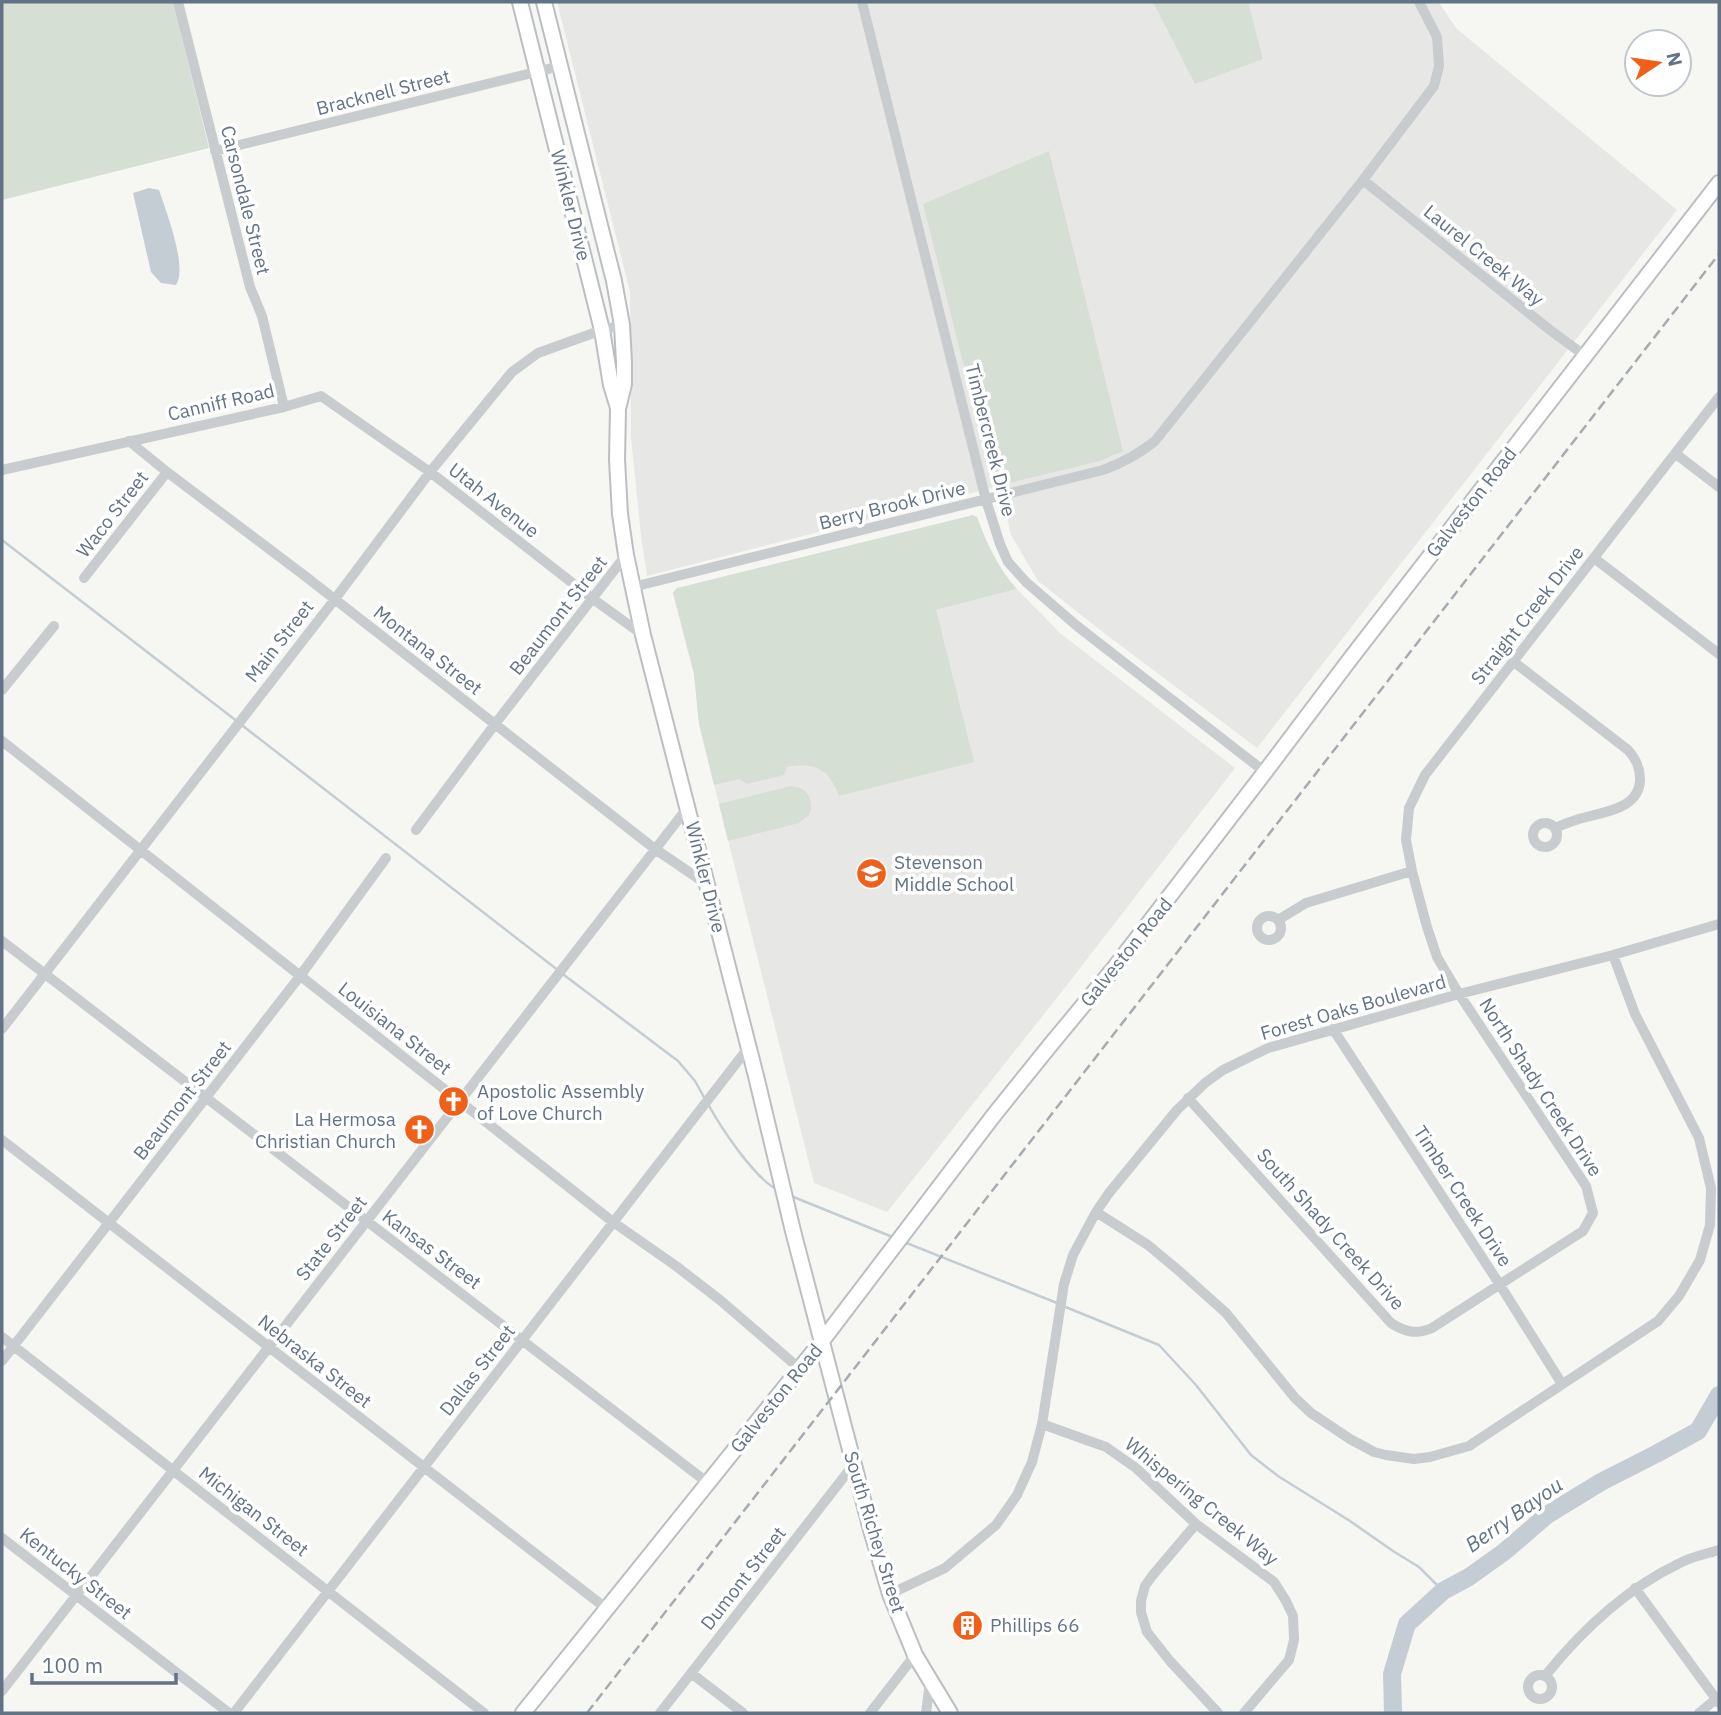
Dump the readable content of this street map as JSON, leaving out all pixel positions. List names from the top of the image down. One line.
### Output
{"streets":{"main road":["Winkler Drive","Galveston Road","South Richey Street"],"street":["Bracknell Street","Carsondale Street","Laurel Creek Way","Canniff Road","Timbercreek Drive","Utah Avenue","Berry Brook Drive","Waco Street","Beaumont Street","Straight Creek Drive","Main Street","Montana Street","Forest Oaks Boulevard","Louisiana Street","North Shady Creek Drive","Timber Creek Drive","South Shady Creek Drive","State Street","Kansas Street","Nebraska Street","Dallas Street","Whispering Creek Way","Michigan Street","Kentucky Street","Dumont Street"]},"crossings":[["Bracknell Street","Carsondale Street"],["Bracknell Street","Winkler Drive"],["Carsondale Street","Canniff Road"],["Winkler Drive","Utah Avenue"],["Winkler Drive","Galveston Road"],["Winkler Drive","Berry Brook Drive"],["Winkler Drive","Beaumont Street"],["Winkler Drive","Main Street"],["Winkler Drive","Montana Street"],["Winkler Drive","State Street"],["Winkler Drive","Dallas Street"],["Winkler Drive","South Richey Street"],["Laurel Creek Way","Galveston Road"],["Laurel Creek Way","Berry Brook Drive"],["Canniff Road","Utah Avenue"],["Canniff Road","Montana Street"],["Timbercreek Drive","Galveston Road"],["Timbercreek Drive","Berry Brook Drive"],["Utah Avenue","Beaumont Street"],["Utah Avenue","Main Street"],["Galveston Road","Louisiana Street"],["Galveston Road","Kansas Street"],["Galveston Road","Nebraska Street"],["Galveston Road","South Richey Street"],["Waco Street","Montana Street"],["Beaumont Street","Montana Street"],["Beaumont Street","Louisiana Street"],["Beaumont Street","Kansas Street"],["Beaumont Street","Nebraska Street"],["Beaumont Street","Michigan Street"],["Straight Creek Drive","North Shady Creek Drive"],["Main Street","Montana Street"],["Main Street","Louisiana Street"],["Main Street","Kansas Street"],["Montana Street","State Street"],["Forest Oaks Boulevard","North Shady Creek Drive"],["Forest Oaks Boulevard","Timber Creek Drive"],["Forest Oaks Boulevard","South Shady Creek Drive"],["Forest Oaks Boulevard","Whispering Creek Way"],["Forest Oaks Boulevard","South Richey Street"],["Louisiana Street","State Street"],["Louisiana Street","Dallas Street"],["North Shady Creek Drive","Timber Creek Drive"],["North Shady Creek Drive","South Shady Creek Drive"],["Timber Creek Drive","South Shady Creek Drive"],["State Street","Kansas Street"],["State Street","Nebraska Street"],["State Street","Michigan Street"],["State Street","Kentucky Street"],["Kansas Street","Dallas Street"],["Nebraska Street","Dallas Street"],["Dallas Street","Michigan Street"],["South Richey Street","Dumont Street"]],"water":["Berry Bayou"],"places":{"school or university":["Stevenson Middle School"],"church":["Apostolic Assembly of Love Church","La Hermosa Christian Church"],"building":["Phillips 66"]},"scale_bar":"100 m","north":"right"}
